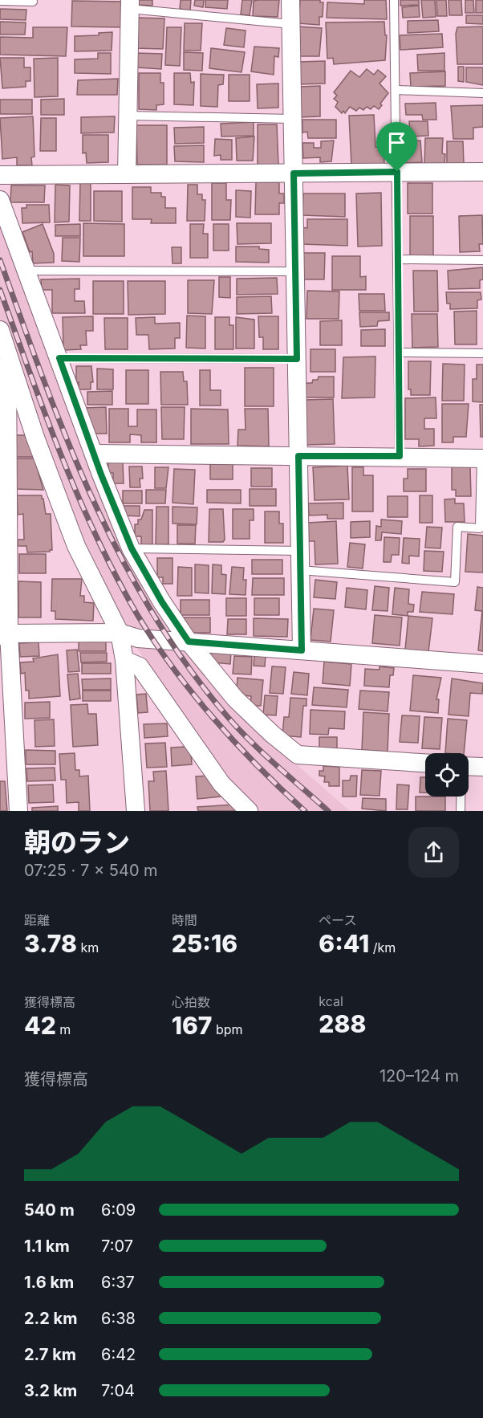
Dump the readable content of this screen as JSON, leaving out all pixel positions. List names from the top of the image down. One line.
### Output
{"page":{"heading":["朝のラン","07:25 · 7 × 540 m"],"stats":[["距離","3.78 km"],["時間","25:16"],["ペース","6:41 /km"],["獲得標高","42 m"],["心拍数","167 bpm"],["kcal","288"]],"chart":["獲得標高","120–124 m"],"list":[{"name":"540 m","note":"6:09"},{"name":"1.1 km","note":"7:07"},{"name":"1.6 km","note":"6:37"},{"name":"2.2 km","note":"6:38"},{"name":"2.7 km","note":"6:42"},{"name":"3.2 km","note":"7:04"}]}}
